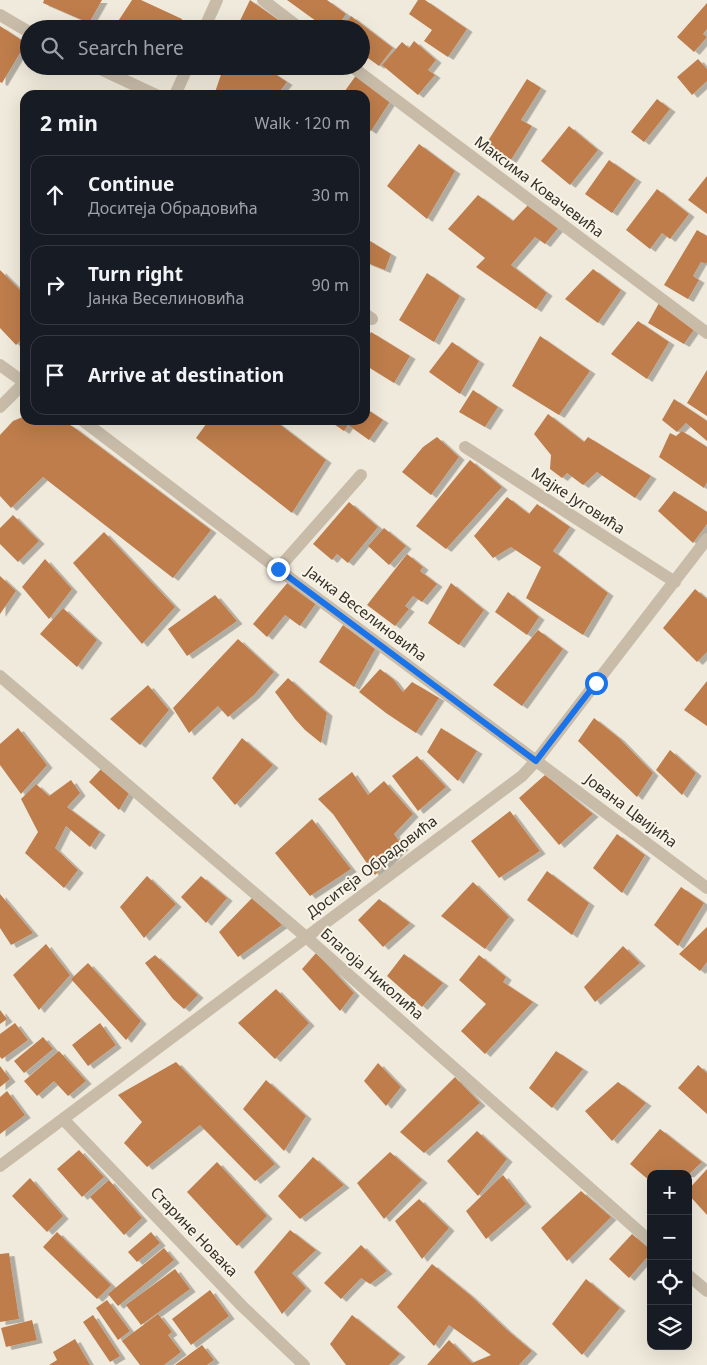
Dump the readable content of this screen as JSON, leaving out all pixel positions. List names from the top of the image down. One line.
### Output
{"streets":{"street":["Максима Ковачевића","Мајке Југовића","Јанка Веселиновића","Јована Цвијића","Доситеја Обрадовића","Благоја Николића","Старине Новака"]},"crossings":[["Мајке Југовића","Доситеја Обрадовића"],["Јанка Веселиновића","Јована Цвијића"],["Јанка Веселиновића","Доситеја Обрадовића"],["Јована Цвијића","Доситеја Обрадовића"],["Доситеја Обрадовића","Благоја Николића"],["Доситеја Обрадовића","Старине Новака"]],"page":{"search":"Search here","heading":["2 min","Walk · 120 m"],"list":[["Continue","Доситеја Обрадовића","30 m"],["Turn right","Јанка Веселиновића","90 m"],"Arrive at destination"],"map_buttons":["+","−"]}}
